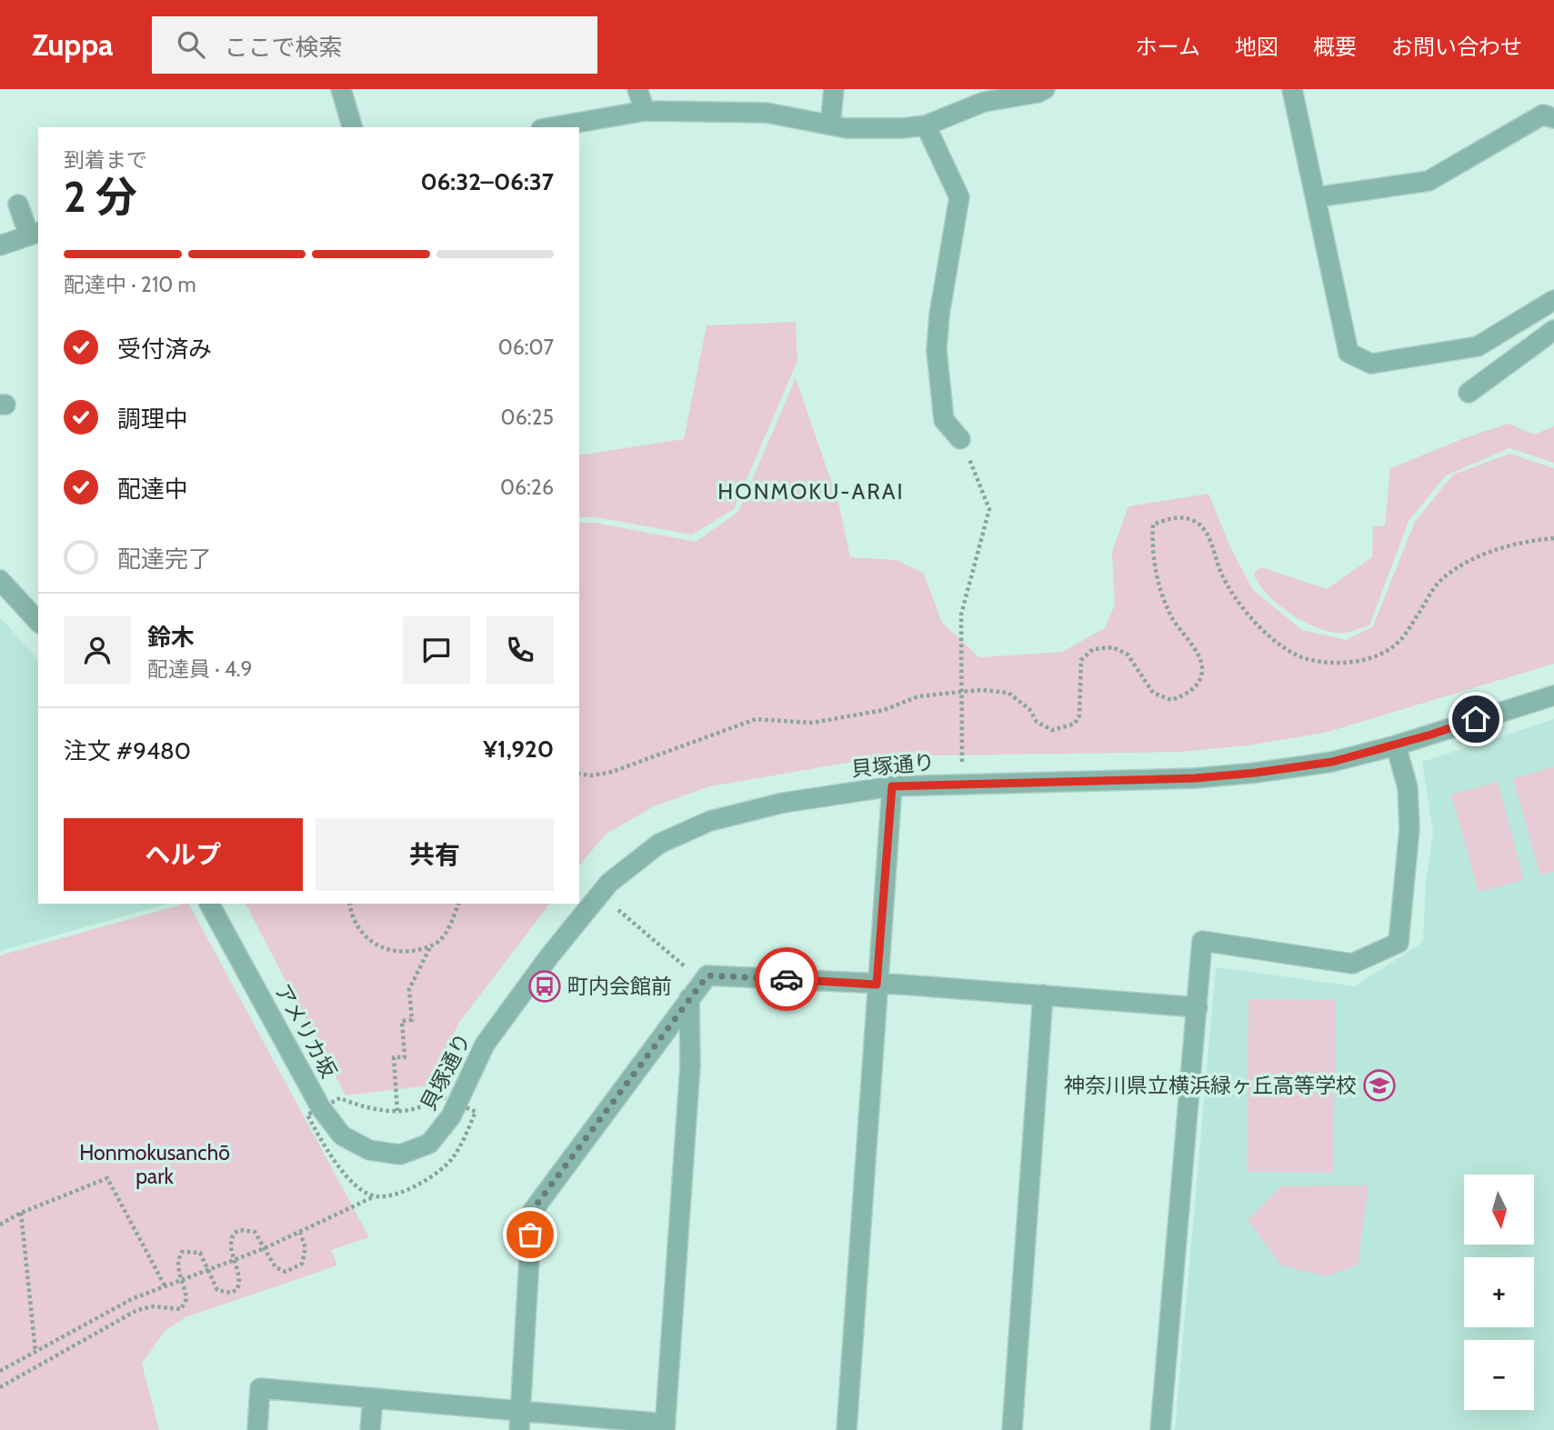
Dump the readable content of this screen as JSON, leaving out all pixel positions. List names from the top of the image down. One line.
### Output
{"streets":{"street":["貝塚通り","アメリカ坂"]},"crossings":[["貝塚通り","アメリカ坂"]],"districts":["HONMOKU-ARAI"],"parks":["Honmokusanchō park"],"places":{"bus stop":["町内会館前"],"school or university":["神奈川県立横浜緑ヶ丘高等学校"]},"north":"bottom","page":{"header":"Zuppa","search":"ここで検索","nav":["ホーム","地図","概要","お問い合わせ"],"heading":["2 分","到着まで","06:32–06:37"],"panel":["鈴木","配達員 · 4.9","注文 #9480","¥1,920"],"bar":"配達中 · 210 m","list":[["受付済み","06:07"],["調理中","06:25"],["配達中","06:26"],"配達完了"],"buttons":["ヘルプ","共有"],"map_buttons":["+","−"]}}
